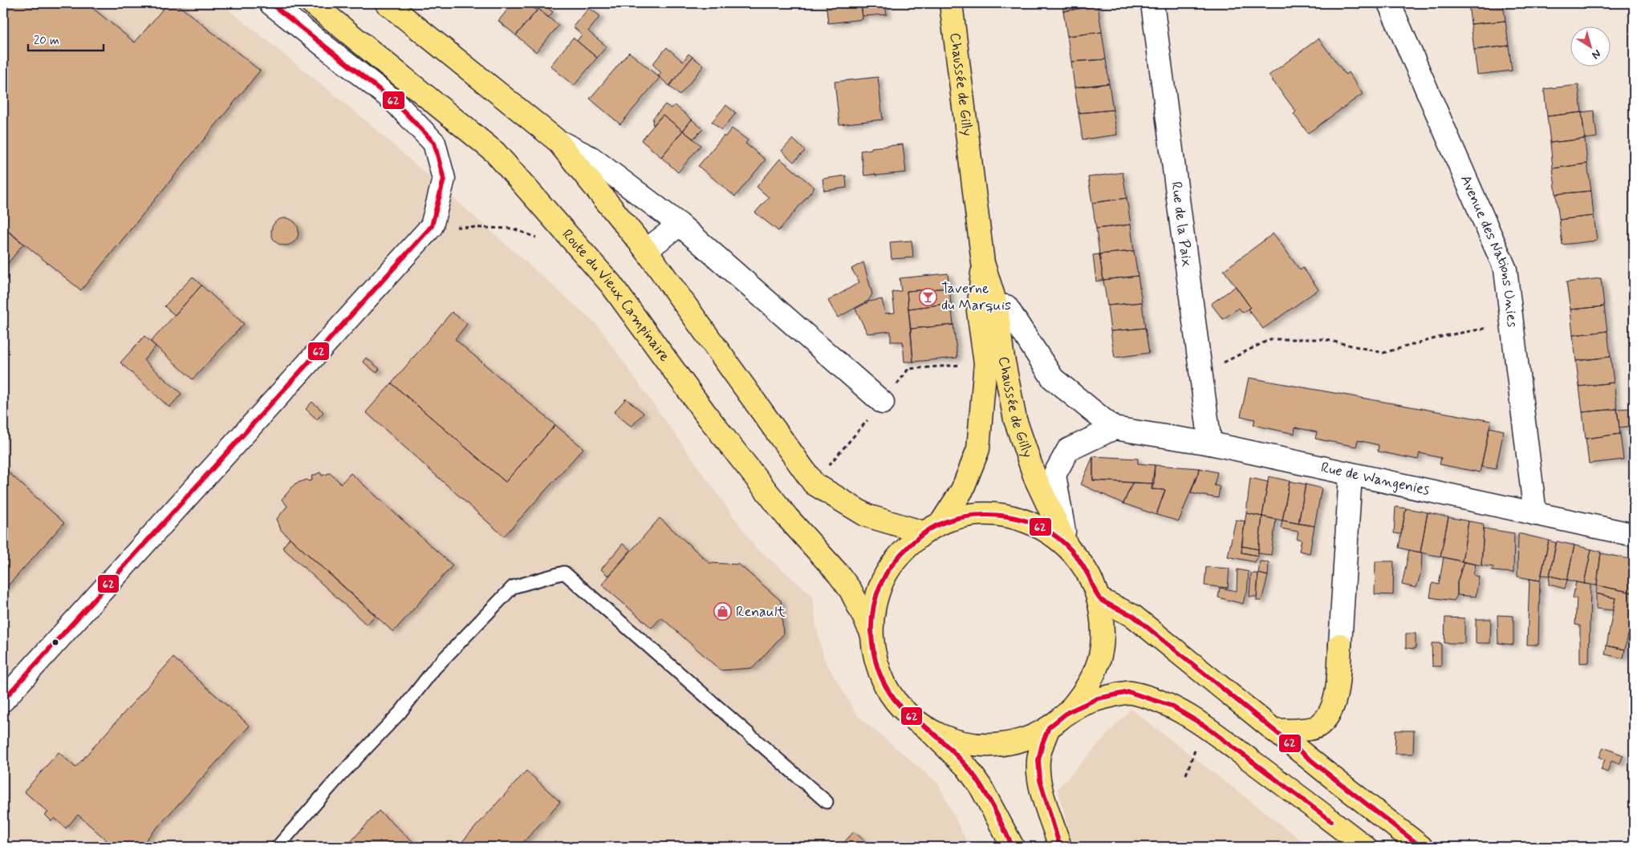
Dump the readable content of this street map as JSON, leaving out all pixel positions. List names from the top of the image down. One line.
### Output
{"streets":{"main road":["Chaussée de Gilly","Route du Vieux Campinaire"],"street":["Rue de la Paix","Avenue des Nations Unies","Rue de Wangenies"]},"crossings":[["Rue de la Paix","Rue de Wangenies"],["Avenue des Nations Unies","Rue de Wangenies"]],"places":{"bar":["Taverne du Marquis"],"shop":["Renault"]},"lines":["transit line 62"],"scale_bar":"20 m","north":"bottom right"}
